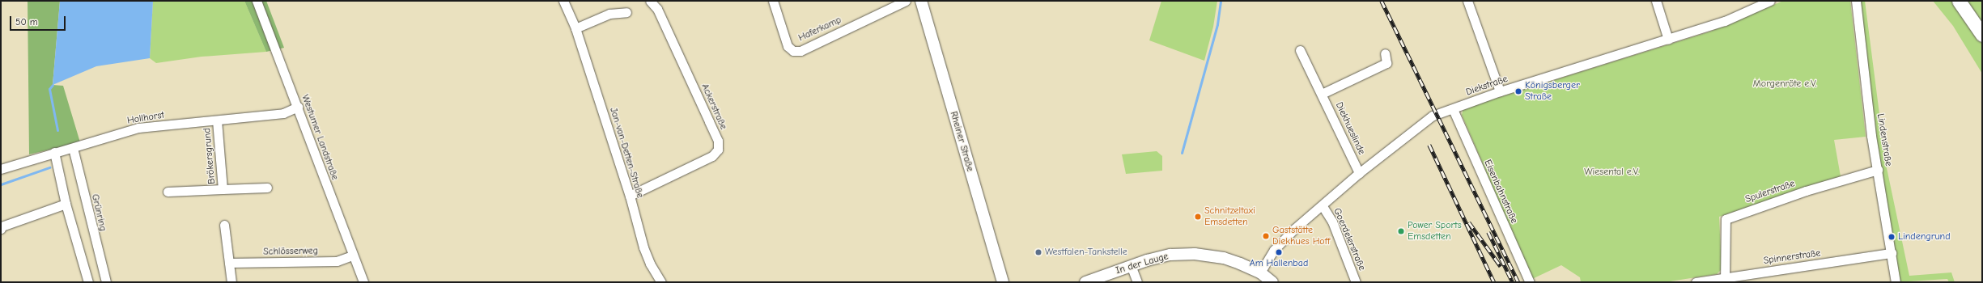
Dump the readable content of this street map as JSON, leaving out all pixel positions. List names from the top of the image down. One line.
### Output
{"streets":{"street":["Haferkamp","Diekstraße","Ackerstraße","Hollhorst","Diekhueslinde","Westumer Landstraße","Lindenstraße","Rheiner Straße","Jan-van-Detten-Straße","Brökersgrund","Eisenbahnstraße","Spulerstraße","Grünring","Goerdelerstraße","Schlösserweg","Spinnerstraße","In der Lauge"]},"crossings":[["Diekstraße","Diekhueslinde"],["Diekstraße","Eisenbahnstraße"],["Diekstraße","Goerdelerstraße"],["Diekstraße","In der Lauge"],["Ackerstraße","Jan-van-Detten-Straße"],["Hollhorst","Westumer Landstraße"],["Hollhorst","Brökersgrund"],["Hollhorst","Grünring"],["Westumer Landstraße","Schlösserweg"],["Lindenstraße","Spulerstraße"],["Lindenstraße","Spinnerstraße"],["Spulerstraße","Spinnerstraße"]],"parks":["Morgenröte e.V.","Wiesental e.V."],"places":["Königsberger Straße","Schnitzeltaxi Emsdetten","Power Sports Emsdetten","Gaststätte Diekhues Hoff","Lindengrund","Westfalen-Tankstelle","Am Hallenbad"],"scale_bar":"50 m"}
